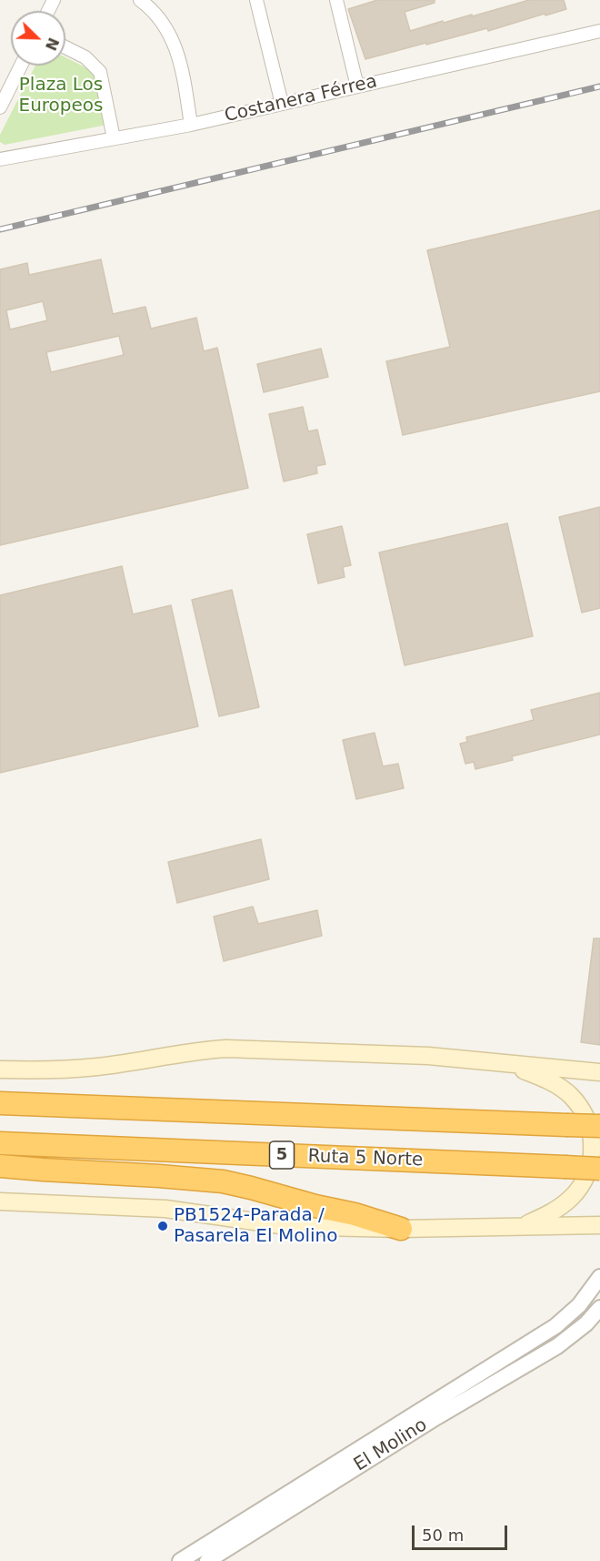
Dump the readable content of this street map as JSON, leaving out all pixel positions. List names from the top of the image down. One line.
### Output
{"streets":{"highway":["5","Ruta 5 Norte"],"street":["Costanera Férrea","El Molino"]},"parks":["Plaza Los Europeos"],"places":["PB1524-Parada / Pasarela El Molino"],"scale_bar":"50 m","north":"bottom right"}
